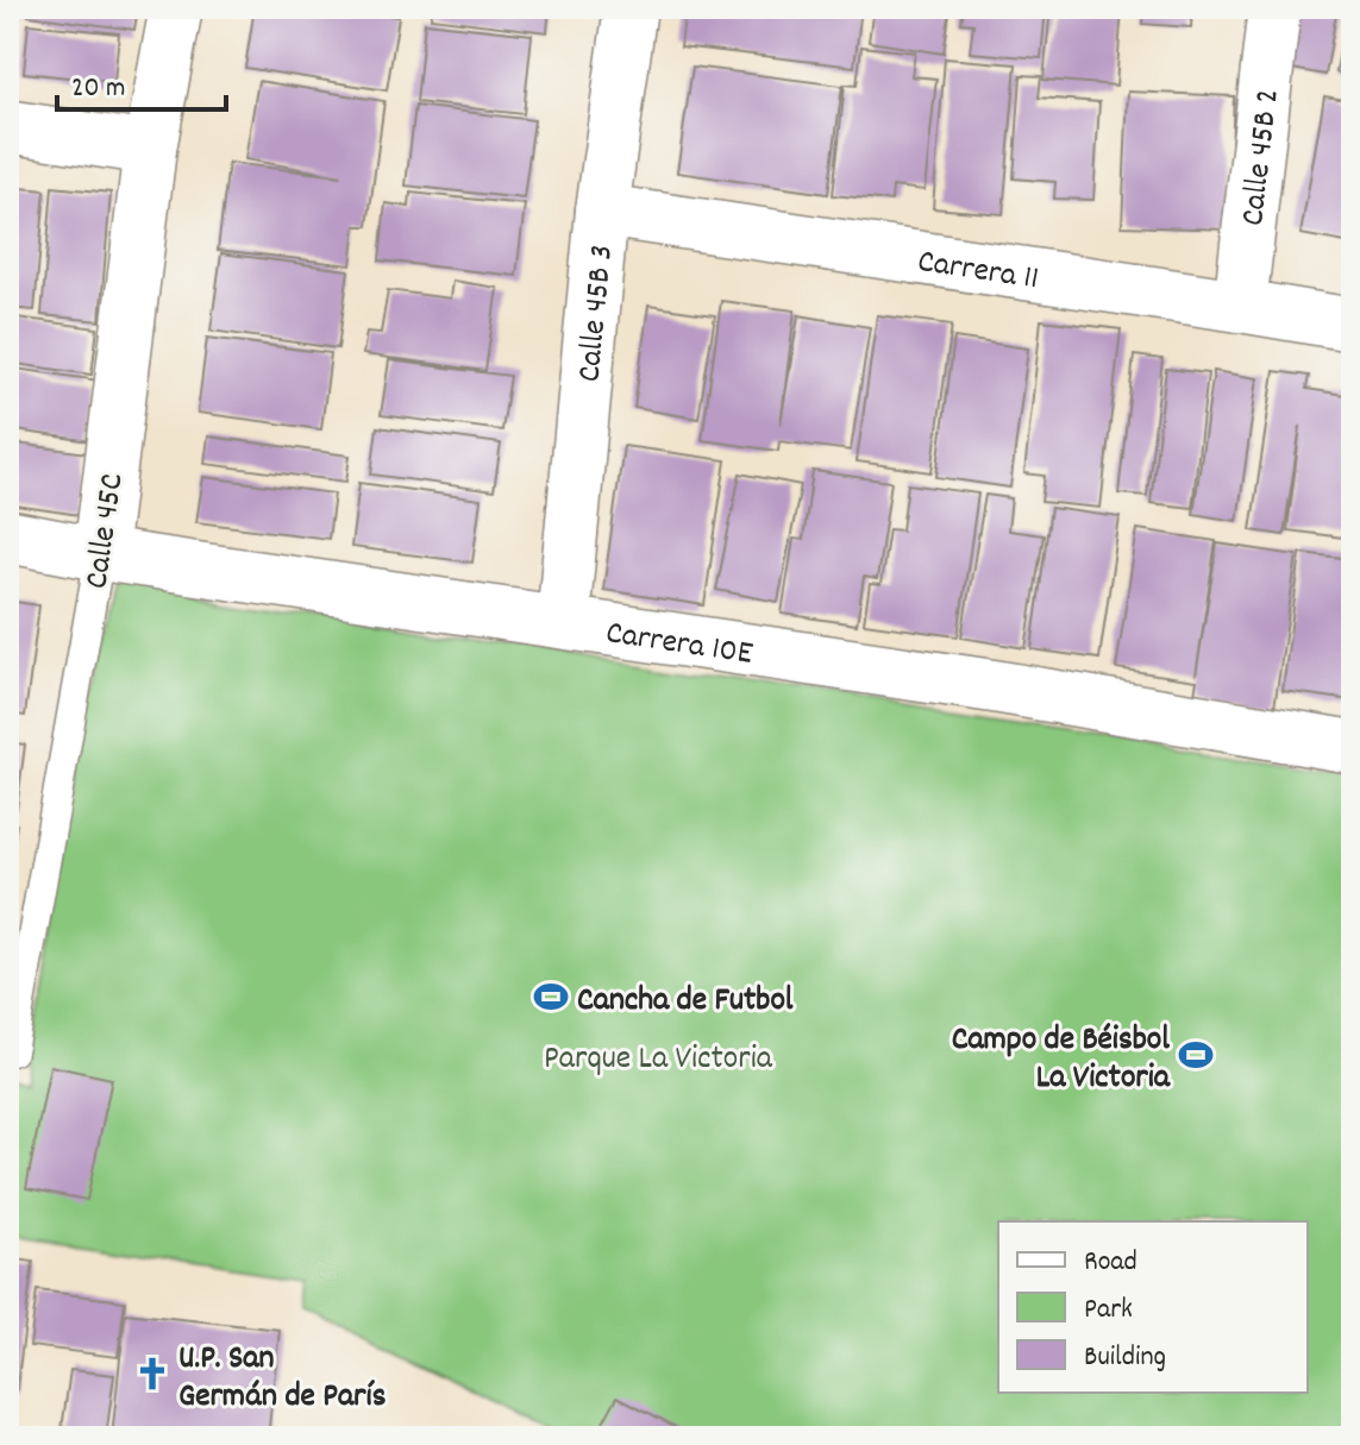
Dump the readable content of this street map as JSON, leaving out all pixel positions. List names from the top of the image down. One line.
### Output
{"streets":{"street":["Calle 45B 2","Carrera 11","Calle 45B 3","Calle 45C","Carrera 10E"]},"crossings":[["Calle 45B 2","Carrera 11"],["Carrera 11","Calle 45B 3"],["Calle 45B 3","Carrera 10E"],["Calle 45C","Carrera 10E"]],"parks":["Parque La Victoria"],"places":{"sports":["Cancha de Futbol","Campo de Béisbol La Victoria"],"church":["U.P. San Germán de París"]},"legend":["Road","Park","Building"],"scale_bar":"20 m"}
